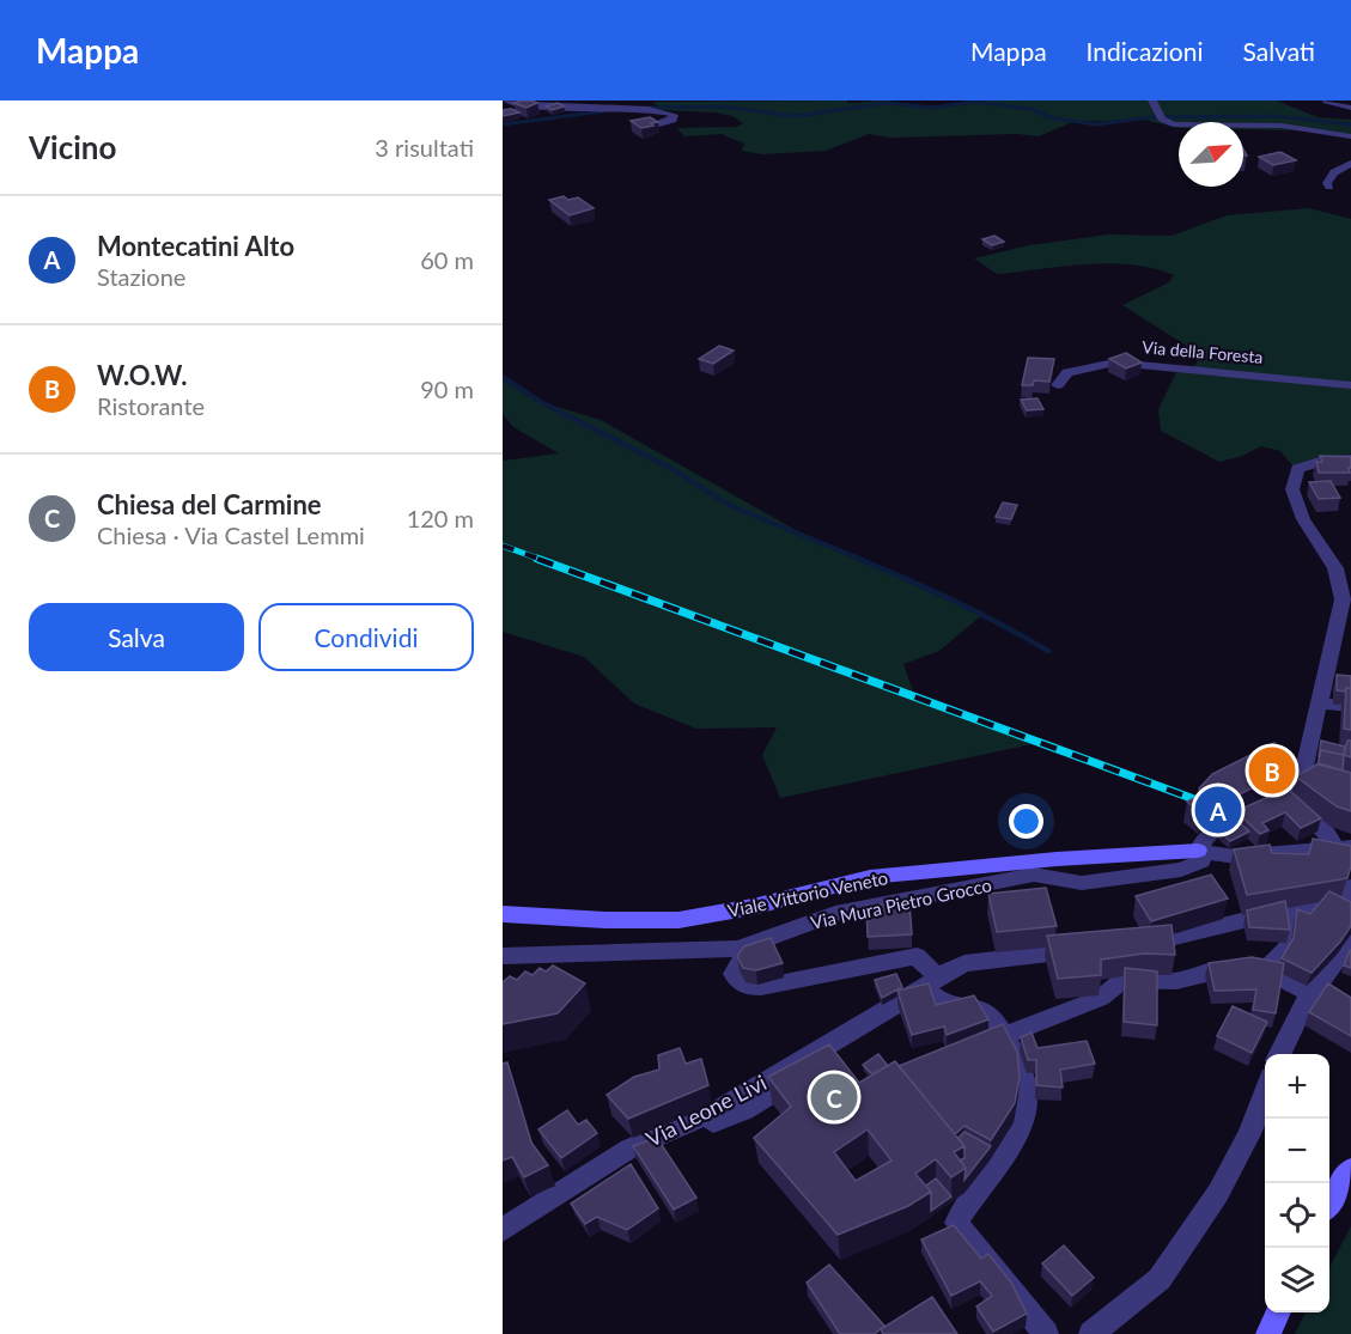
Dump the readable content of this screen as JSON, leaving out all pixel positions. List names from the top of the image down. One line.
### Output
{"streets":{"street":["Via della Foresta","Viale Vittorio Veneto","Via Mura Pietro Grocco","Via Leone Livi"]},"crossings":[["Viale Vittorio Veneto","Via Mura Pietro Grocco"]],"north":"top right","page":{"header":"Mappa","nav":["Mappa","Indicazioni","Salvati"],"heading":["Vicino","3 risultati"],"list":[{"mark":"A","name":"Montecatini Alto","note":"Stazione","value":"60 m"},{"mark":"B","name":"W.O.W.","note":"Ristorante","value":"90 m"},{"mark":"C","name":"Chiesa del Carmine","note":"Chiesa · Via Castel Lemmi","value":"120 m"}],"buttons":["Salva","Condividi"],"pins":["B","A","C"],"map_buttons":["+","−"]}}
